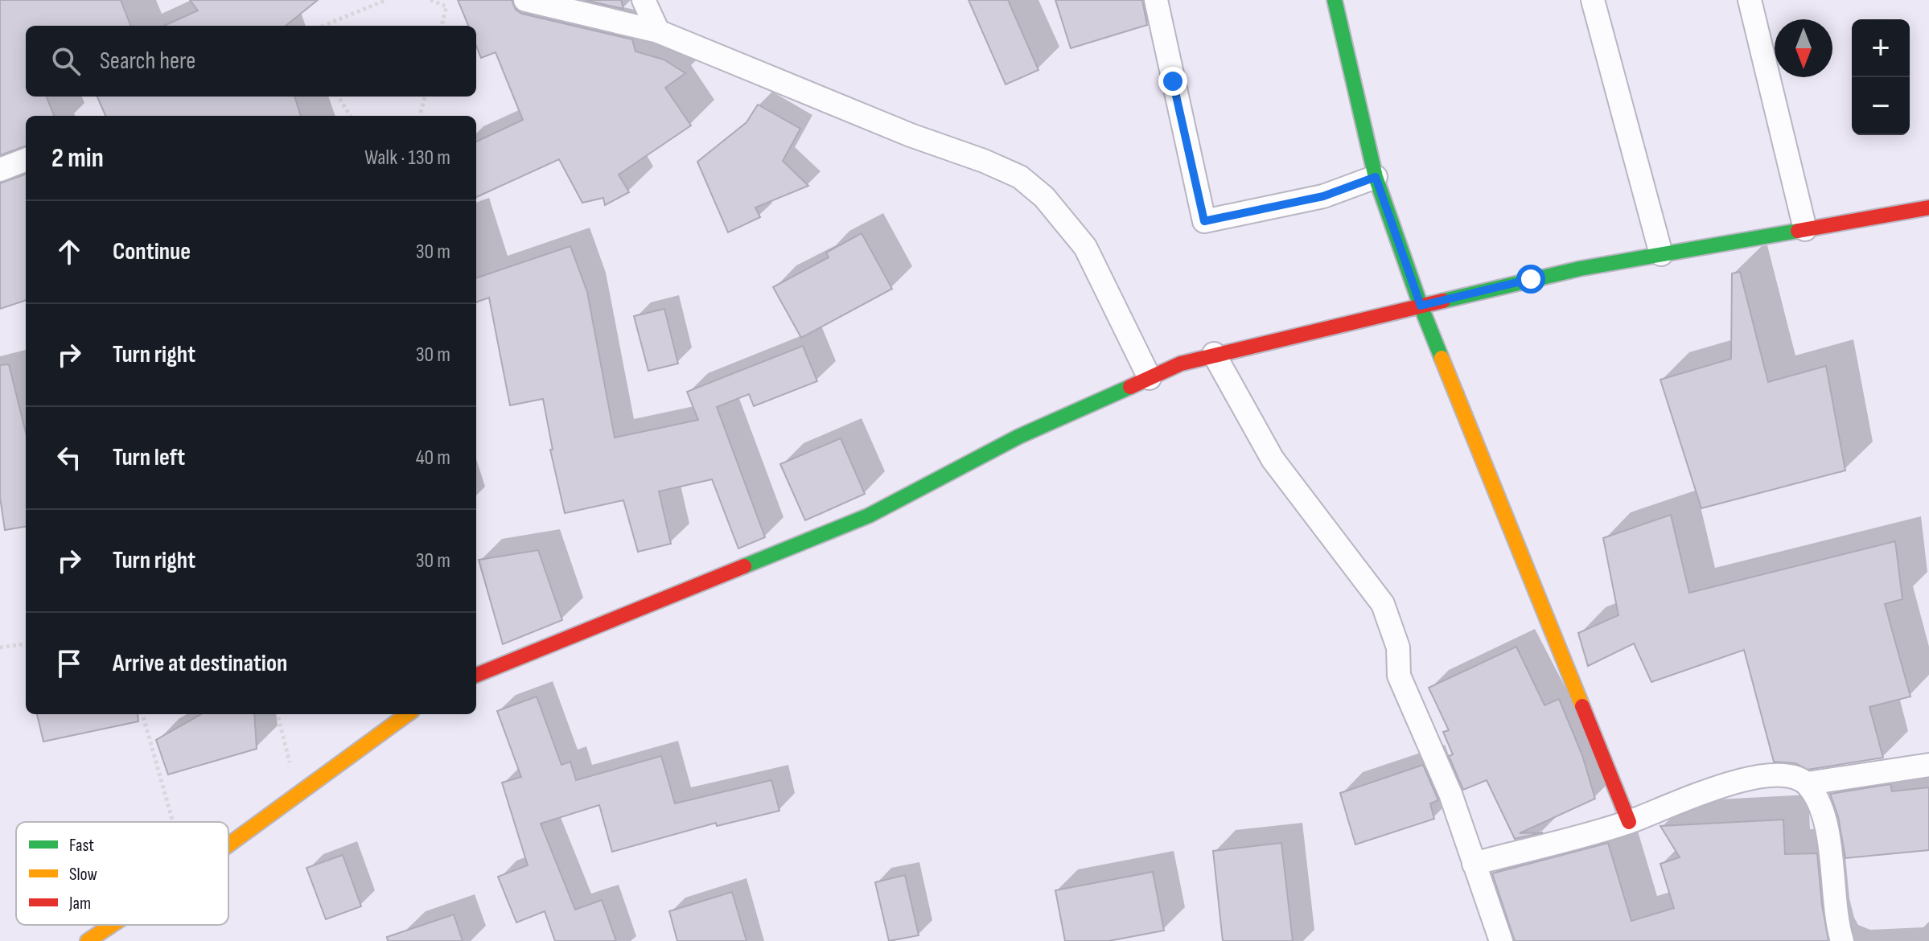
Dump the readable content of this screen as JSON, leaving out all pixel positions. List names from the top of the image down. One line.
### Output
{"legend":["Fast","Slow","Jam"],"north":"bottom","page":{"map_buttons":["+","−"],"search":"Search here","heading":["2 min","Walk · 130 m"],"list":[["Continue","30 m"],["Turn right","30 m"],["Turn left","40 m"],["Turn right","30 m"],"Arrive at destination"]}}
